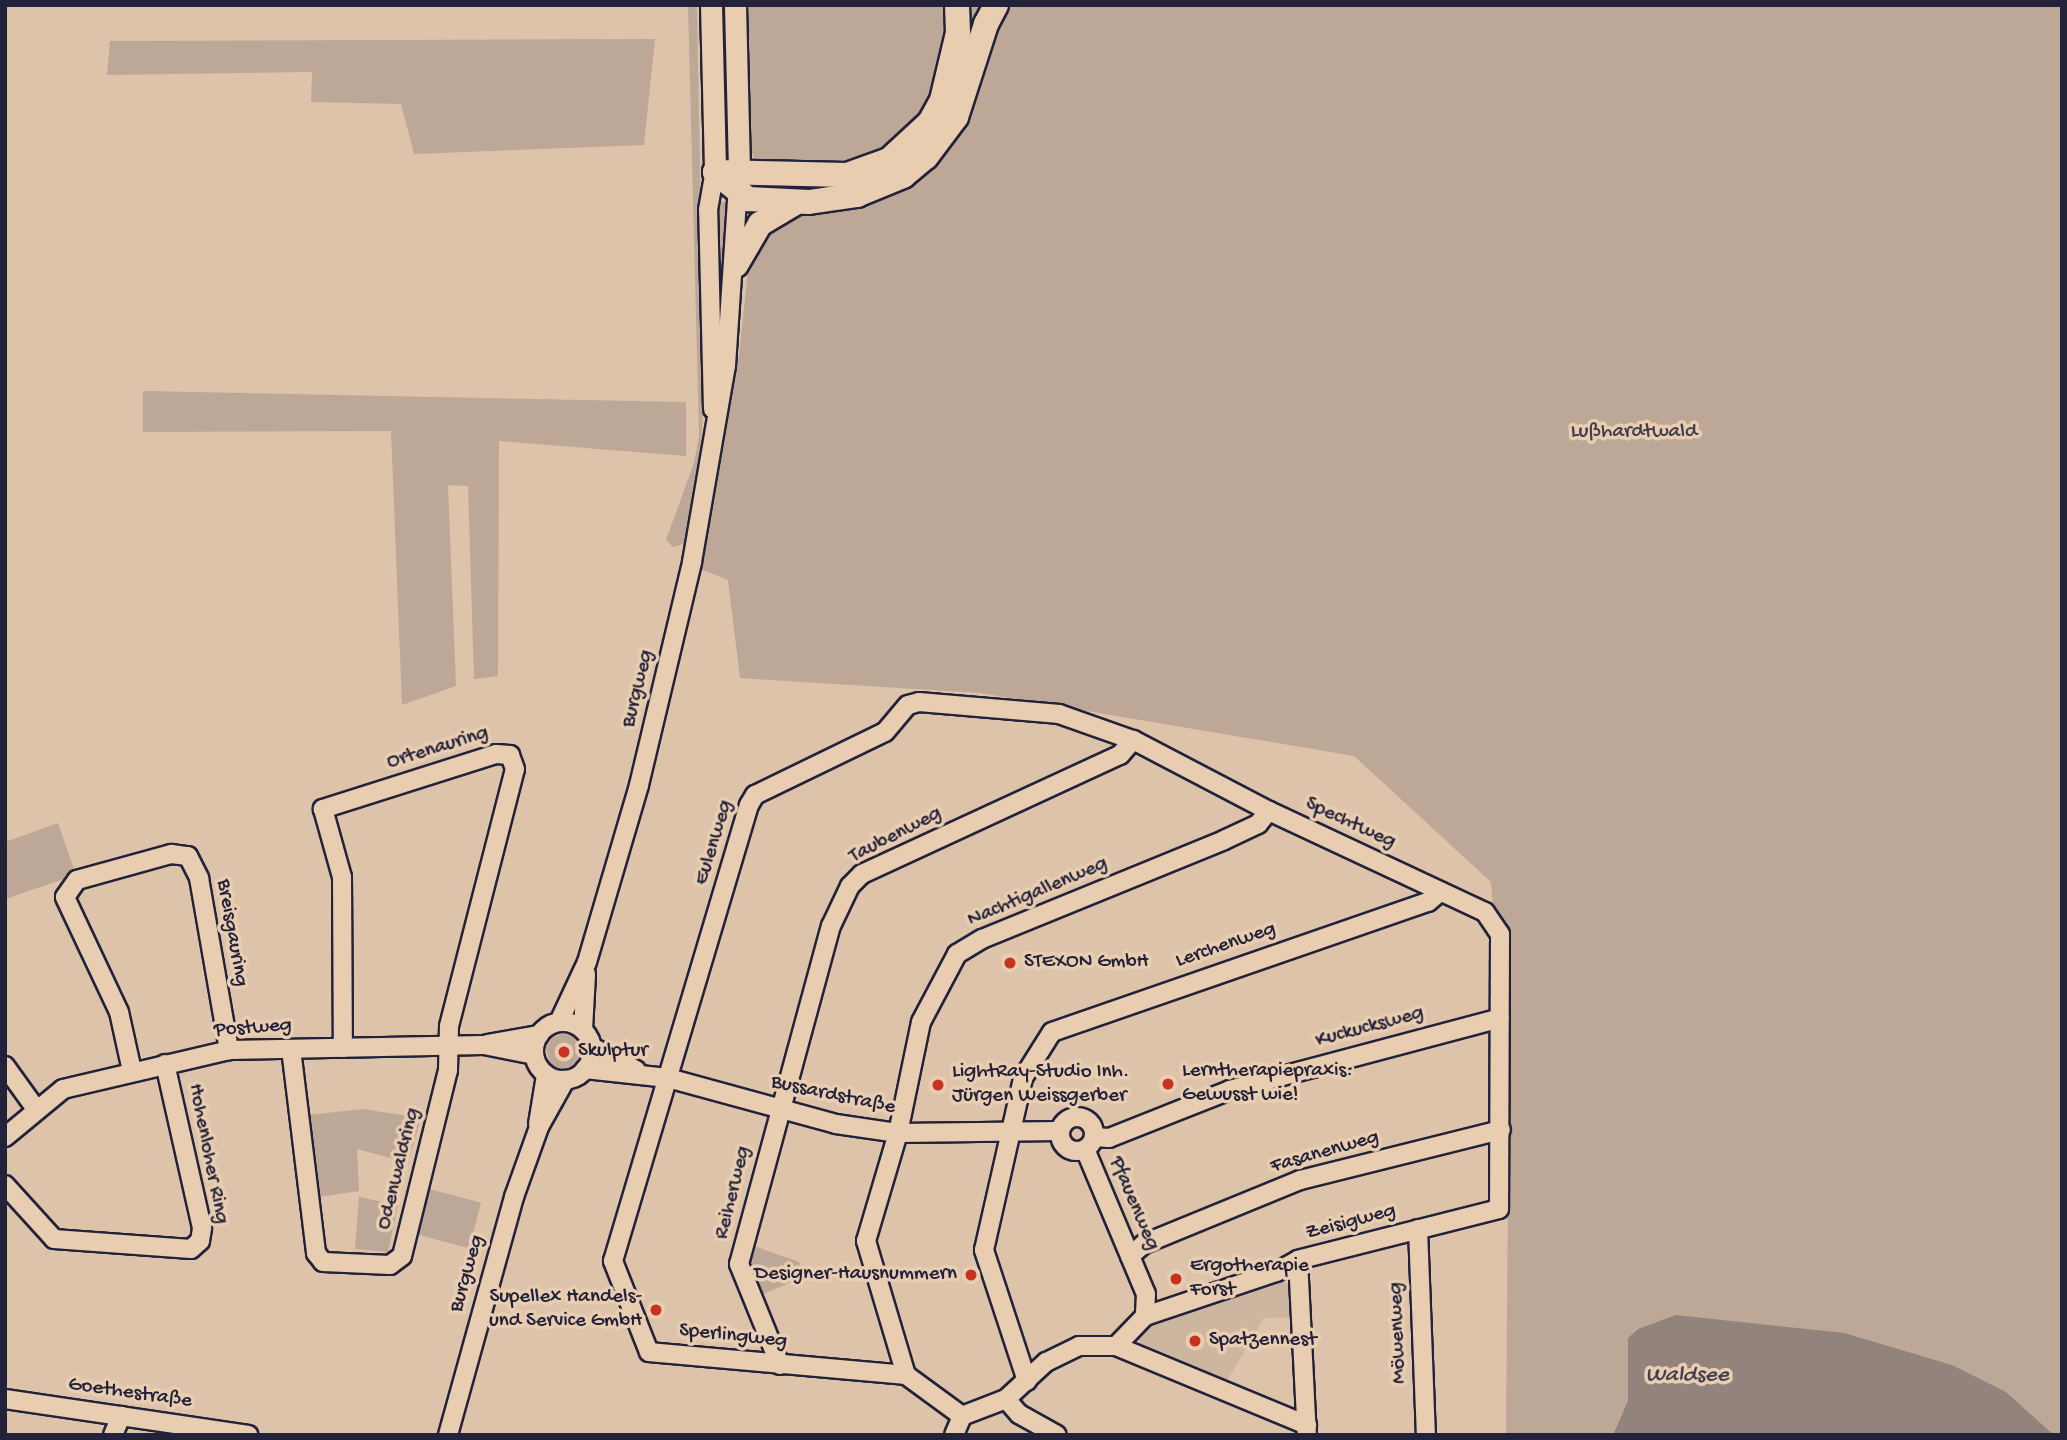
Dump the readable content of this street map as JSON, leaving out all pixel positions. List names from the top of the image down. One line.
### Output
{"streets":{"street":["Burgweg","Ortenauring","Spechtweg","Taubenweg","Eulenweg","Nachtigallenweg","Breisgauring","Lerchenweg","Kuckucksweg","Postweg","Bussardstraße","Fasanenweg","Hohenloher Ring","Odenwaldring","Reiherweg","Pfauenweg","Zeisigweg","Möwenweg","Sperlingweg","Goethestraße"]},"crossings":[["Burgweg","Postweg"],["Burgweg","Bussardstraße"],["Ortenauring","Postweg"],["Ortenauring","Odenwaldring"],["Spechtweg","Taubenweg"],["Spechtweg","Eulenweg"],["Spechtweg","Nachtigallenweg"],["Spechtweg","Lerchenweg"],["Spechtweg","Kuckucksweg"],["Spechtweg","Fasanenweg"],["Spechtweg","Zeisigweg"],["Taubenweg","Bussardstraße"],["Taubenweg","Reiherweg"],["Eulenweg","Bussardstraße"],["Eulenweg","Sperlingweg"],["Nachtigallenweg","Bussardstraße"],["Nachtigallenweg","Sperlingweg"],["Breisgauring","Postweg"],["Lerchenweg","Bussardstraße"],["Kuckucksweg","Bussardstraße"],["Kuckucksweg","Pfauenweg"],["Postweg","Bussardstraße"],["Postweg","Hohenloher Ring"],["Postweg","Odenwaldring"],["Bussardstraße","Reiherweg"],["Bussardstraße","Pfauenweg"],["Bussardstraße","Sperlingweg"],["Fasanenweg","Pfauenweg"],["Reiherweg","Sperlingweg"],["Pfauenweg","Zeisigweg"],["Zeisigweg","Möwenweg"]],"water":["Waldsee"],"parks":["Lußhardtwald"],"places":["STEXON GmbH","Skulptur","Lerntherapiepraxis: Gewusst wie!","LightRay-Studio Inh. Jürgen Weissgerber","Designer-Hausnummern","Ergotherapie Forst","Supellex Handels- und Service GmbH","Spatzennest"]}
